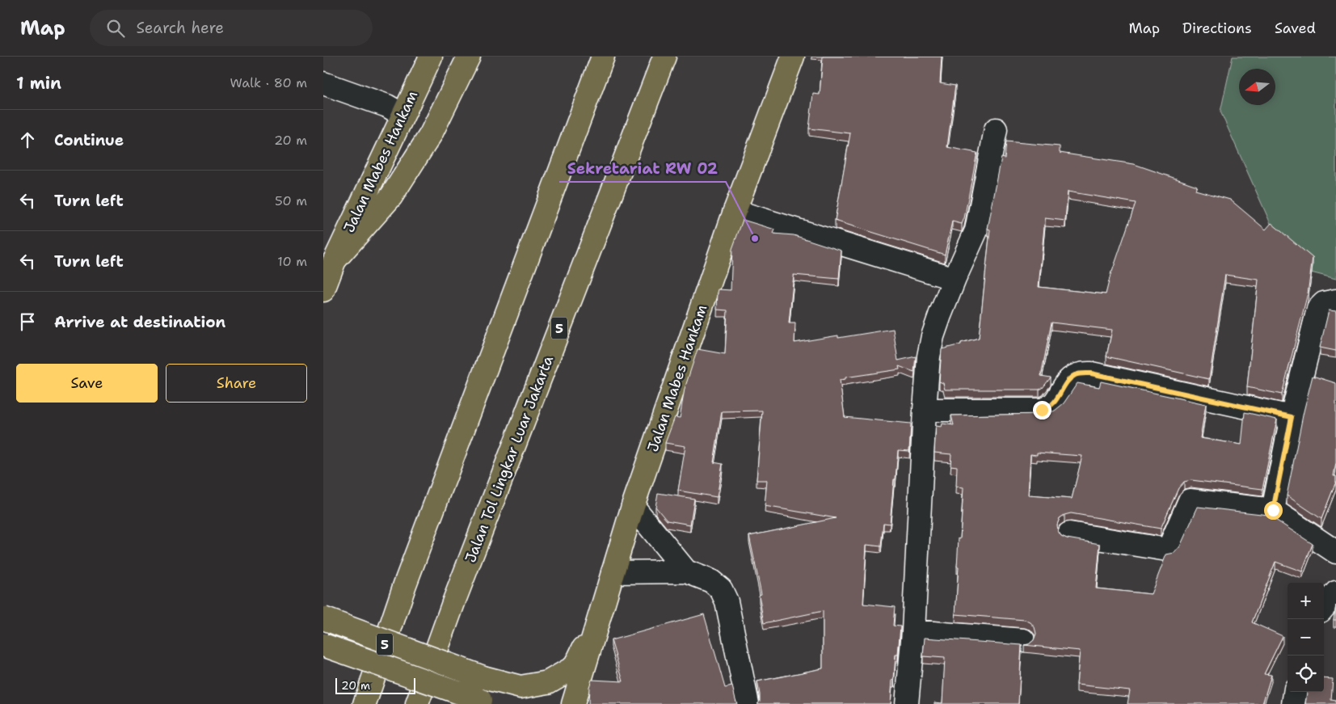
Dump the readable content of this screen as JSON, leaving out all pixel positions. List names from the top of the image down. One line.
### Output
{"streets":{"main road":["Jalan Mabes Hankam","5","Jalan Tol Lingkar Luar Jakarta"]},"places":["Sekretariat RW 02"],"scale_bar":"20 m","north":"left","page":{"header":"Map","search":"Search here","nav":["Map","Directions","Saved"],"heading":["1 min","Walk · 80 m"],"list":[["Continue","20 m"],["Turn left","50 m"],["Turn left","10 m"],"Arrive at destination"],"buttons":["Save","Share"],"map_buttons":["+","−"],"scale":"20 m"}}
